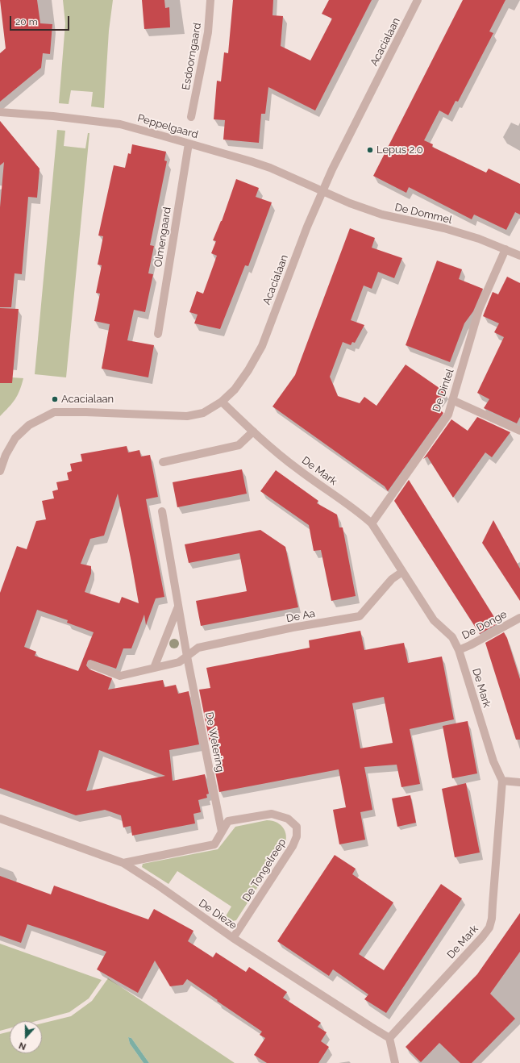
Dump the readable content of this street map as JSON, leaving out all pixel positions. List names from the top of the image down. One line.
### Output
{"streets":{"street":["Acacialaan","Esdoorngaard","Peppelgaard","De Dommel","Olmengaard","De Dintel","De Mark","De Aa","De Donge","De Wetering","De Tongelreep","De Dieze"]},"crossings":[["Acacialaan","Peppelgaard"],["Acacialaan","De Dommel"],["Acacialaan","De Mark"],["Peppelgaard","De Dommel"],["Peppelgaard","Olmengaard"],["De Dommel","De Dintel"],["De Dintel","De Mark"],["De Mark","De Aa"],["De Mark","De Donge"],["De Mark","De Dieze"],["De Aa","De Wetering"],["De Wetering","De Tongelreep"],["De Tongelreep","De Dieze"]],"places":["Lepus 2.0","Acacialaan"],"scale_bar":"20 m","north":"bottom"}
